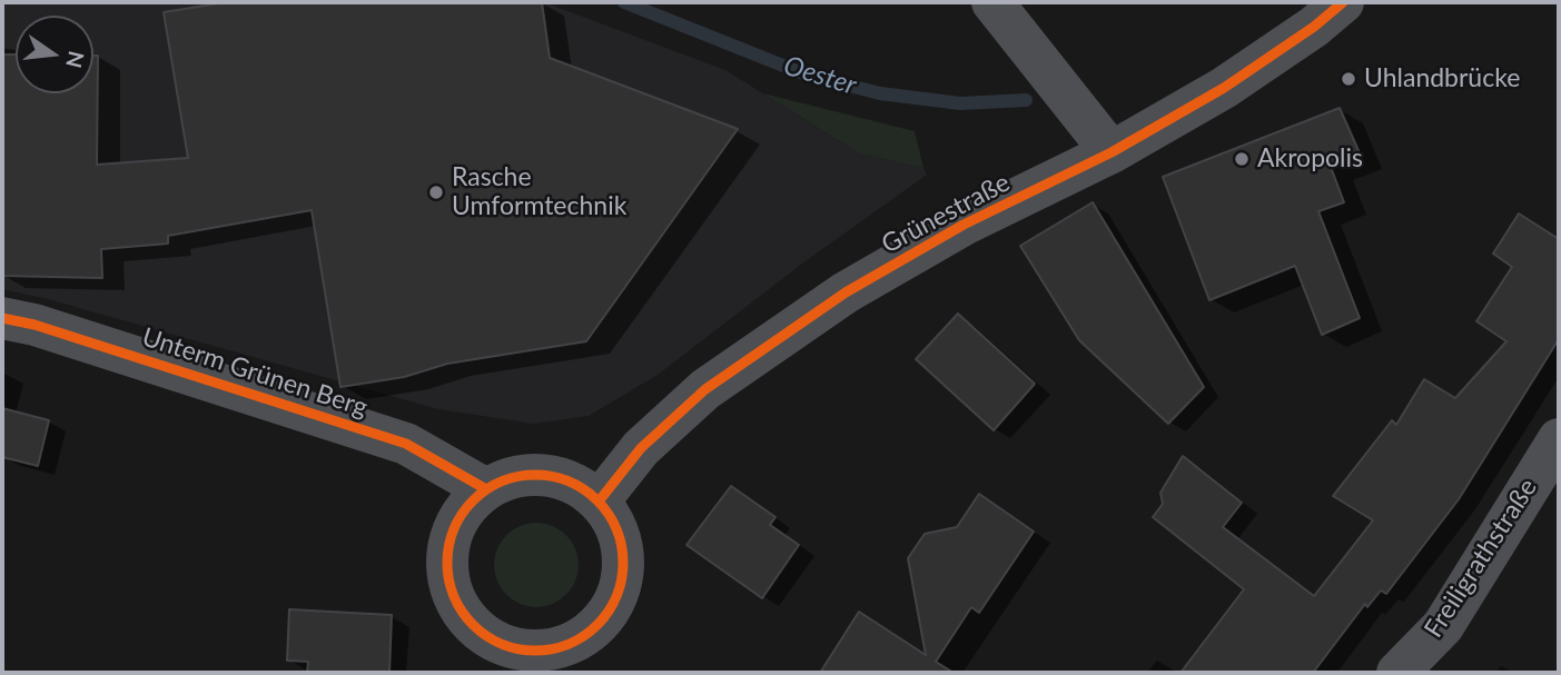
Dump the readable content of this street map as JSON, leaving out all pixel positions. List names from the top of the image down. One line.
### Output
{"streets":{"street":["Grünestraße","Unterm Grünen Berg","Freiligrathstraße"]},"crossings":[["Grünestraße","Unterm Grünen Berg"]],"water":["Oester"],"places":["Uhlandbrücke","Akropolis","Rasche Umformtechnik"],"north":"right"}
